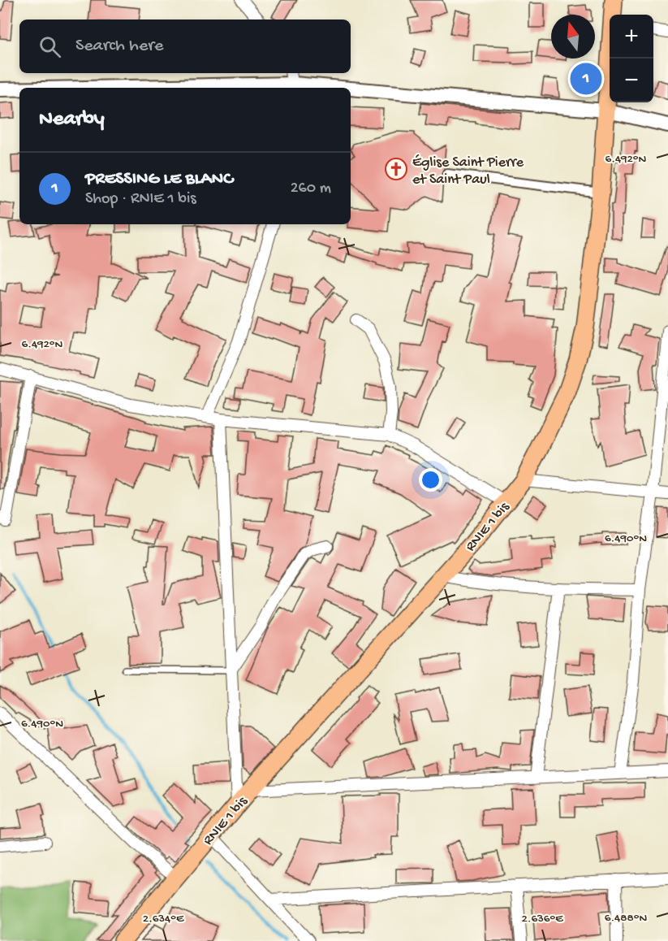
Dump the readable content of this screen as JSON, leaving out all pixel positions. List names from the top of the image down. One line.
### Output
{"streets":{"main road":["RNIE 1 bis"]},"places":{"church":["Église Saint Pierre et Saint Paul"]},"north":"top","page":{"map_buttons":["+","−"],"search":"Search here","pins":"1","heading":"Nearby","list":[{"mark":"1","name":"PRESSING LE BLANC","note":"Shop · RNIE 1 bis","value":"260 m"}]},"coordinates":["6.492°N","6.490°N","6.488°N","2.634°E","2.636°E"]}
